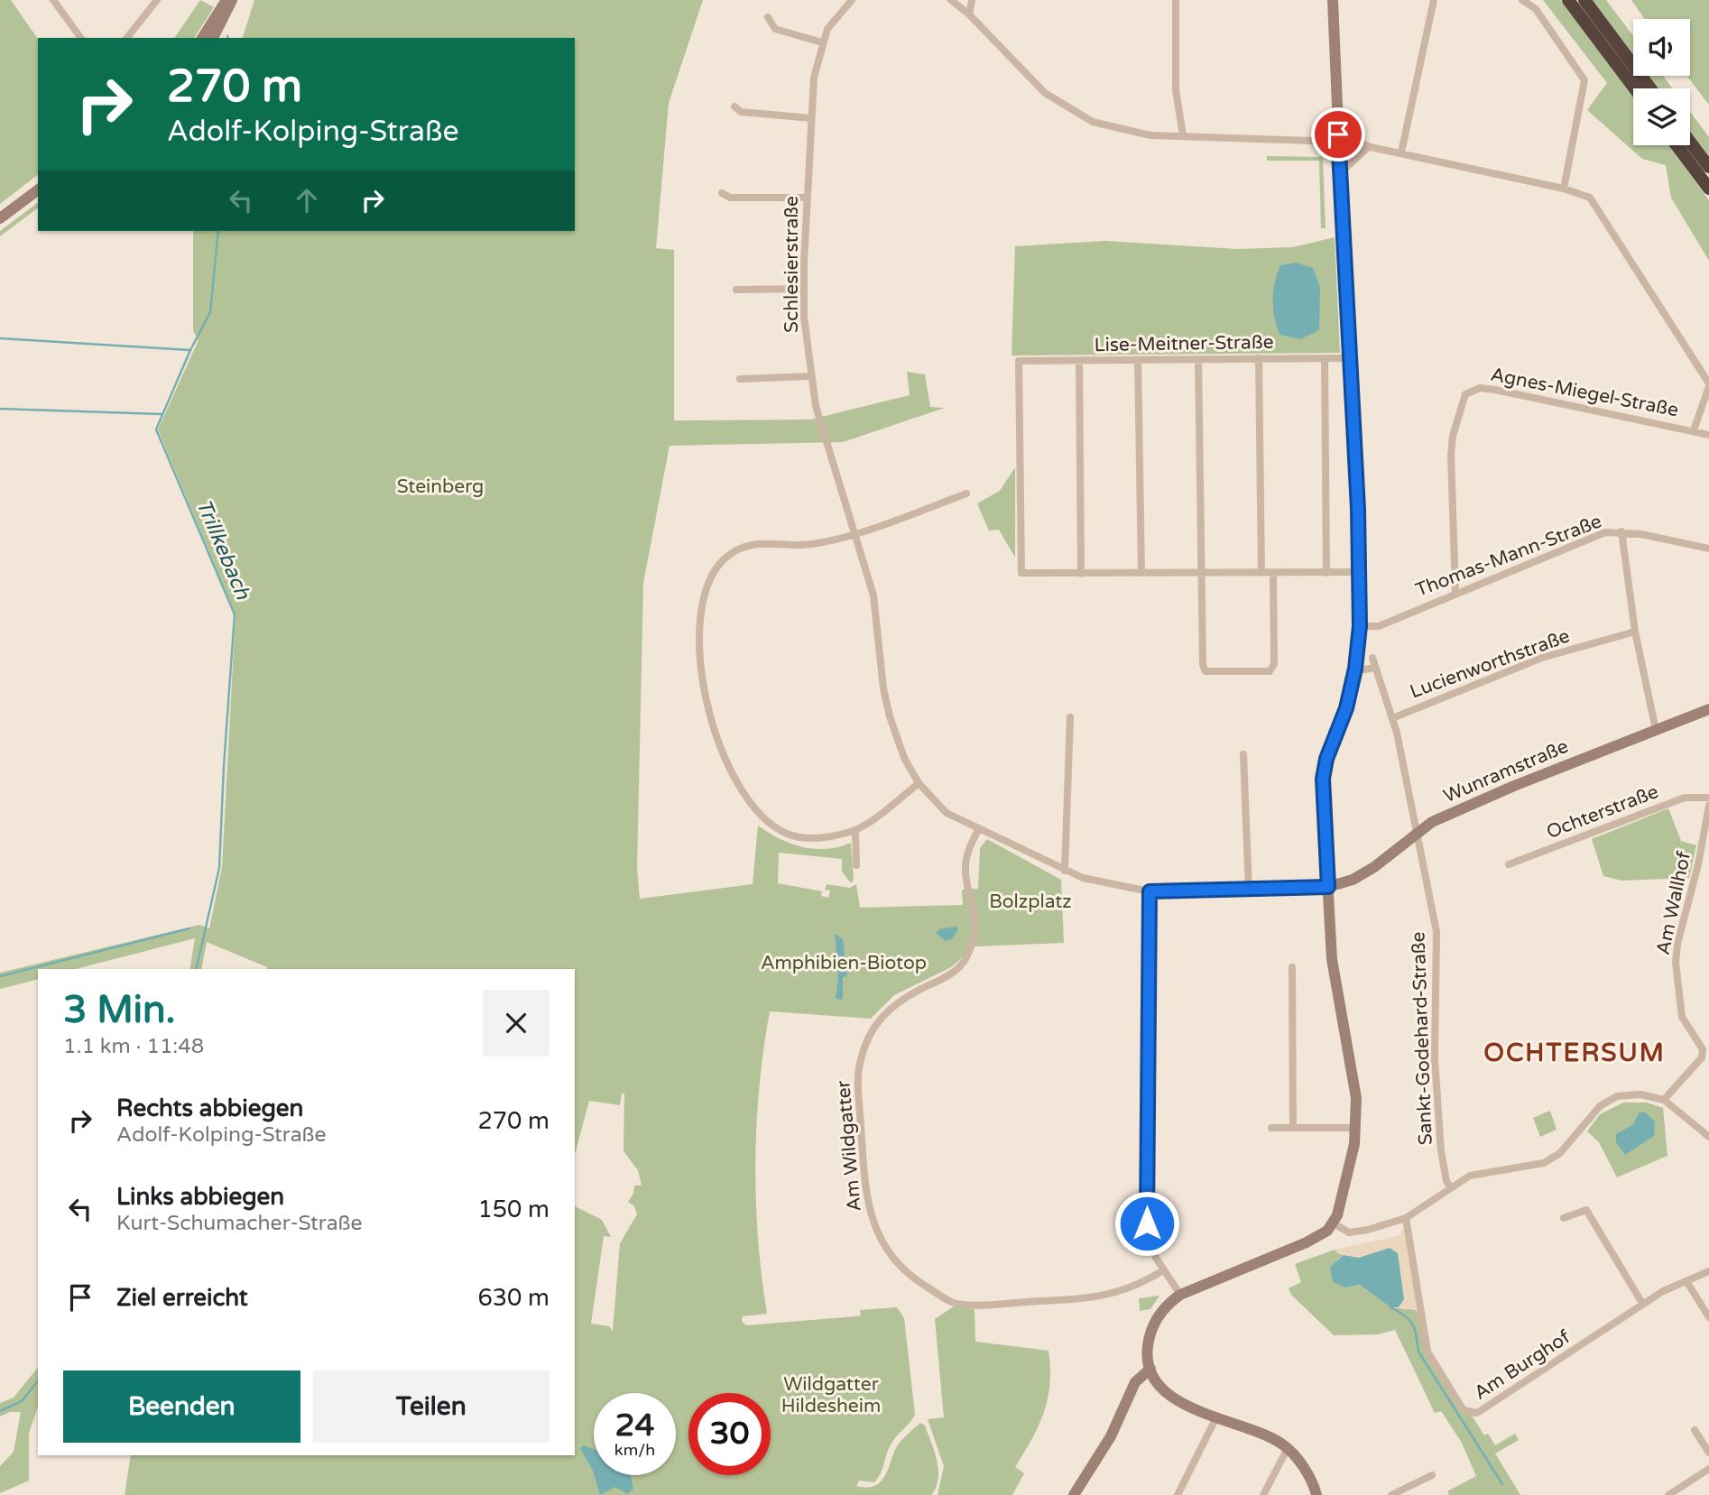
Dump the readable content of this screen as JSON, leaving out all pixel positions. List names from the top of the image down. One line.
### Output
{"streets":{"main road":["Wunramstraße"],"street":["Schlesierstraße","Lise-Meitner-Straße","Agnes-Miegel-Straße","Thomas-Mann-Straße","Lucienworthstraße","Ochterstraße","Am Wallhof","Sankt-Godehard-Straße","Am Wildgatter","Am Burghof"]},"crossings":[["Schlesierstraße","Wunramstraße"],["Schlesierstraße","Am Wildgatter"],["Agnes-Miegel-Straße","Thomas-Mann-Straße"],["Lucienworthstraße","Sankt-Godehard-Straße"],["Wunramstraße","Sankt-Godehard-Straße"]],"districts":["OCHTERSUM"],"water":["Trillkebach"],"parks":["Steinberg","Bolzplatz","Amphibien-Biotop","Wildgatter Hildesheim"],"page":{"turn":["270 m","Adolf-Kolping-Straße"],"heading":["3 Min.","1.1 km · 11:48"],"list":[{"name":"Rechts abbiegen","note":"Adolf-Kolping-Straße","value":"270 m"},{"name":"Links abbiegen","note":"Kurt-Schumacher-Straße","value":"150 m"},{"name":"Ziel erreicht","value":"630 m"}],"buttons":["Beenden","Teilen"],"speed":"24 km/h","limit":"30"}}
